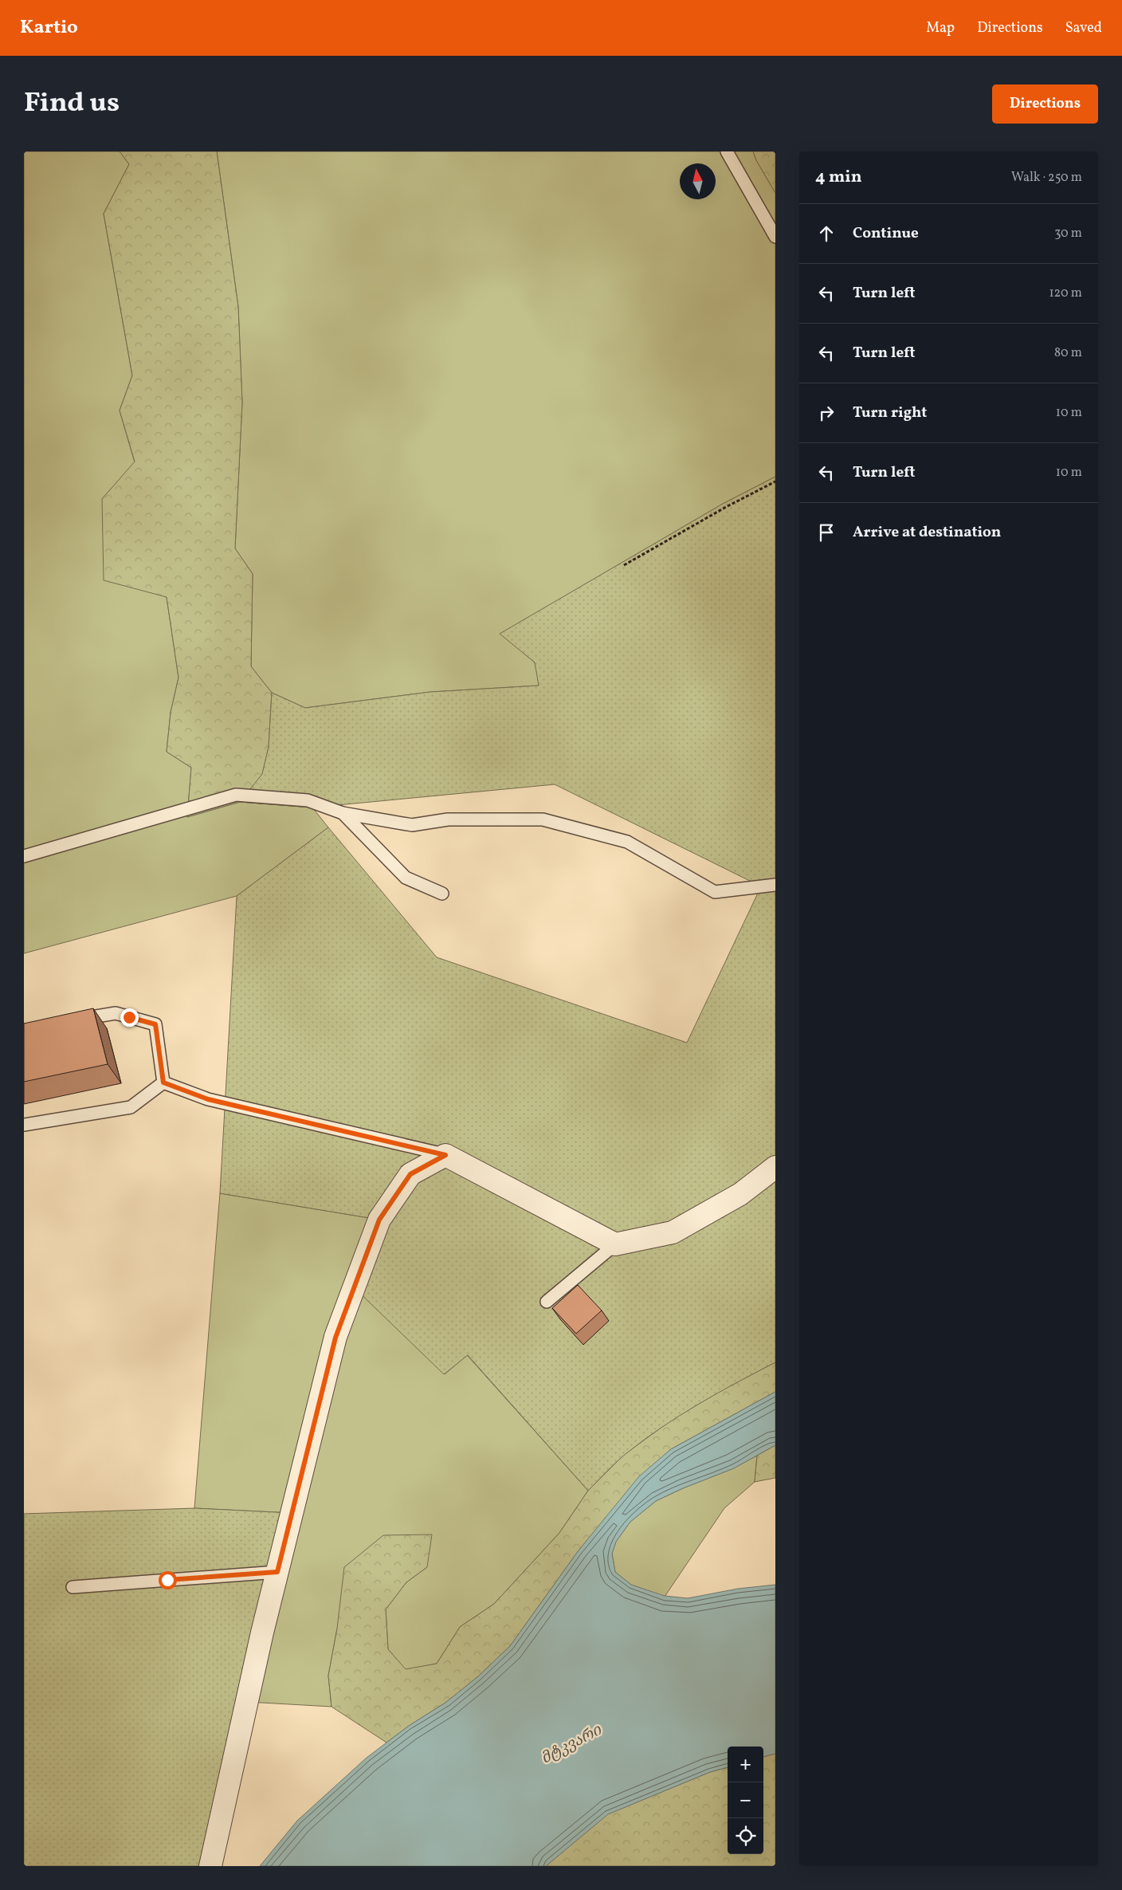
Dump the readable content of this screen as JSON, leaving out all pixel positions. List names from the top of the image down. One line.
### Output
{"water":["მტკვარი"],"north":"top","page":{"header":"Kartio","nav":["Map","Directions","Saved"],"title":"Find us","buttons":"Directions","heading":["4 min","Walk · 250 m"],"list":[["Continue","30 m"],["Turn left","120 m"],["Turn left","80 m"],["Turn right","10 m"],["Turn left","10 m"],"Arrive at destination"],"map_buttons":["+","−"]}}
